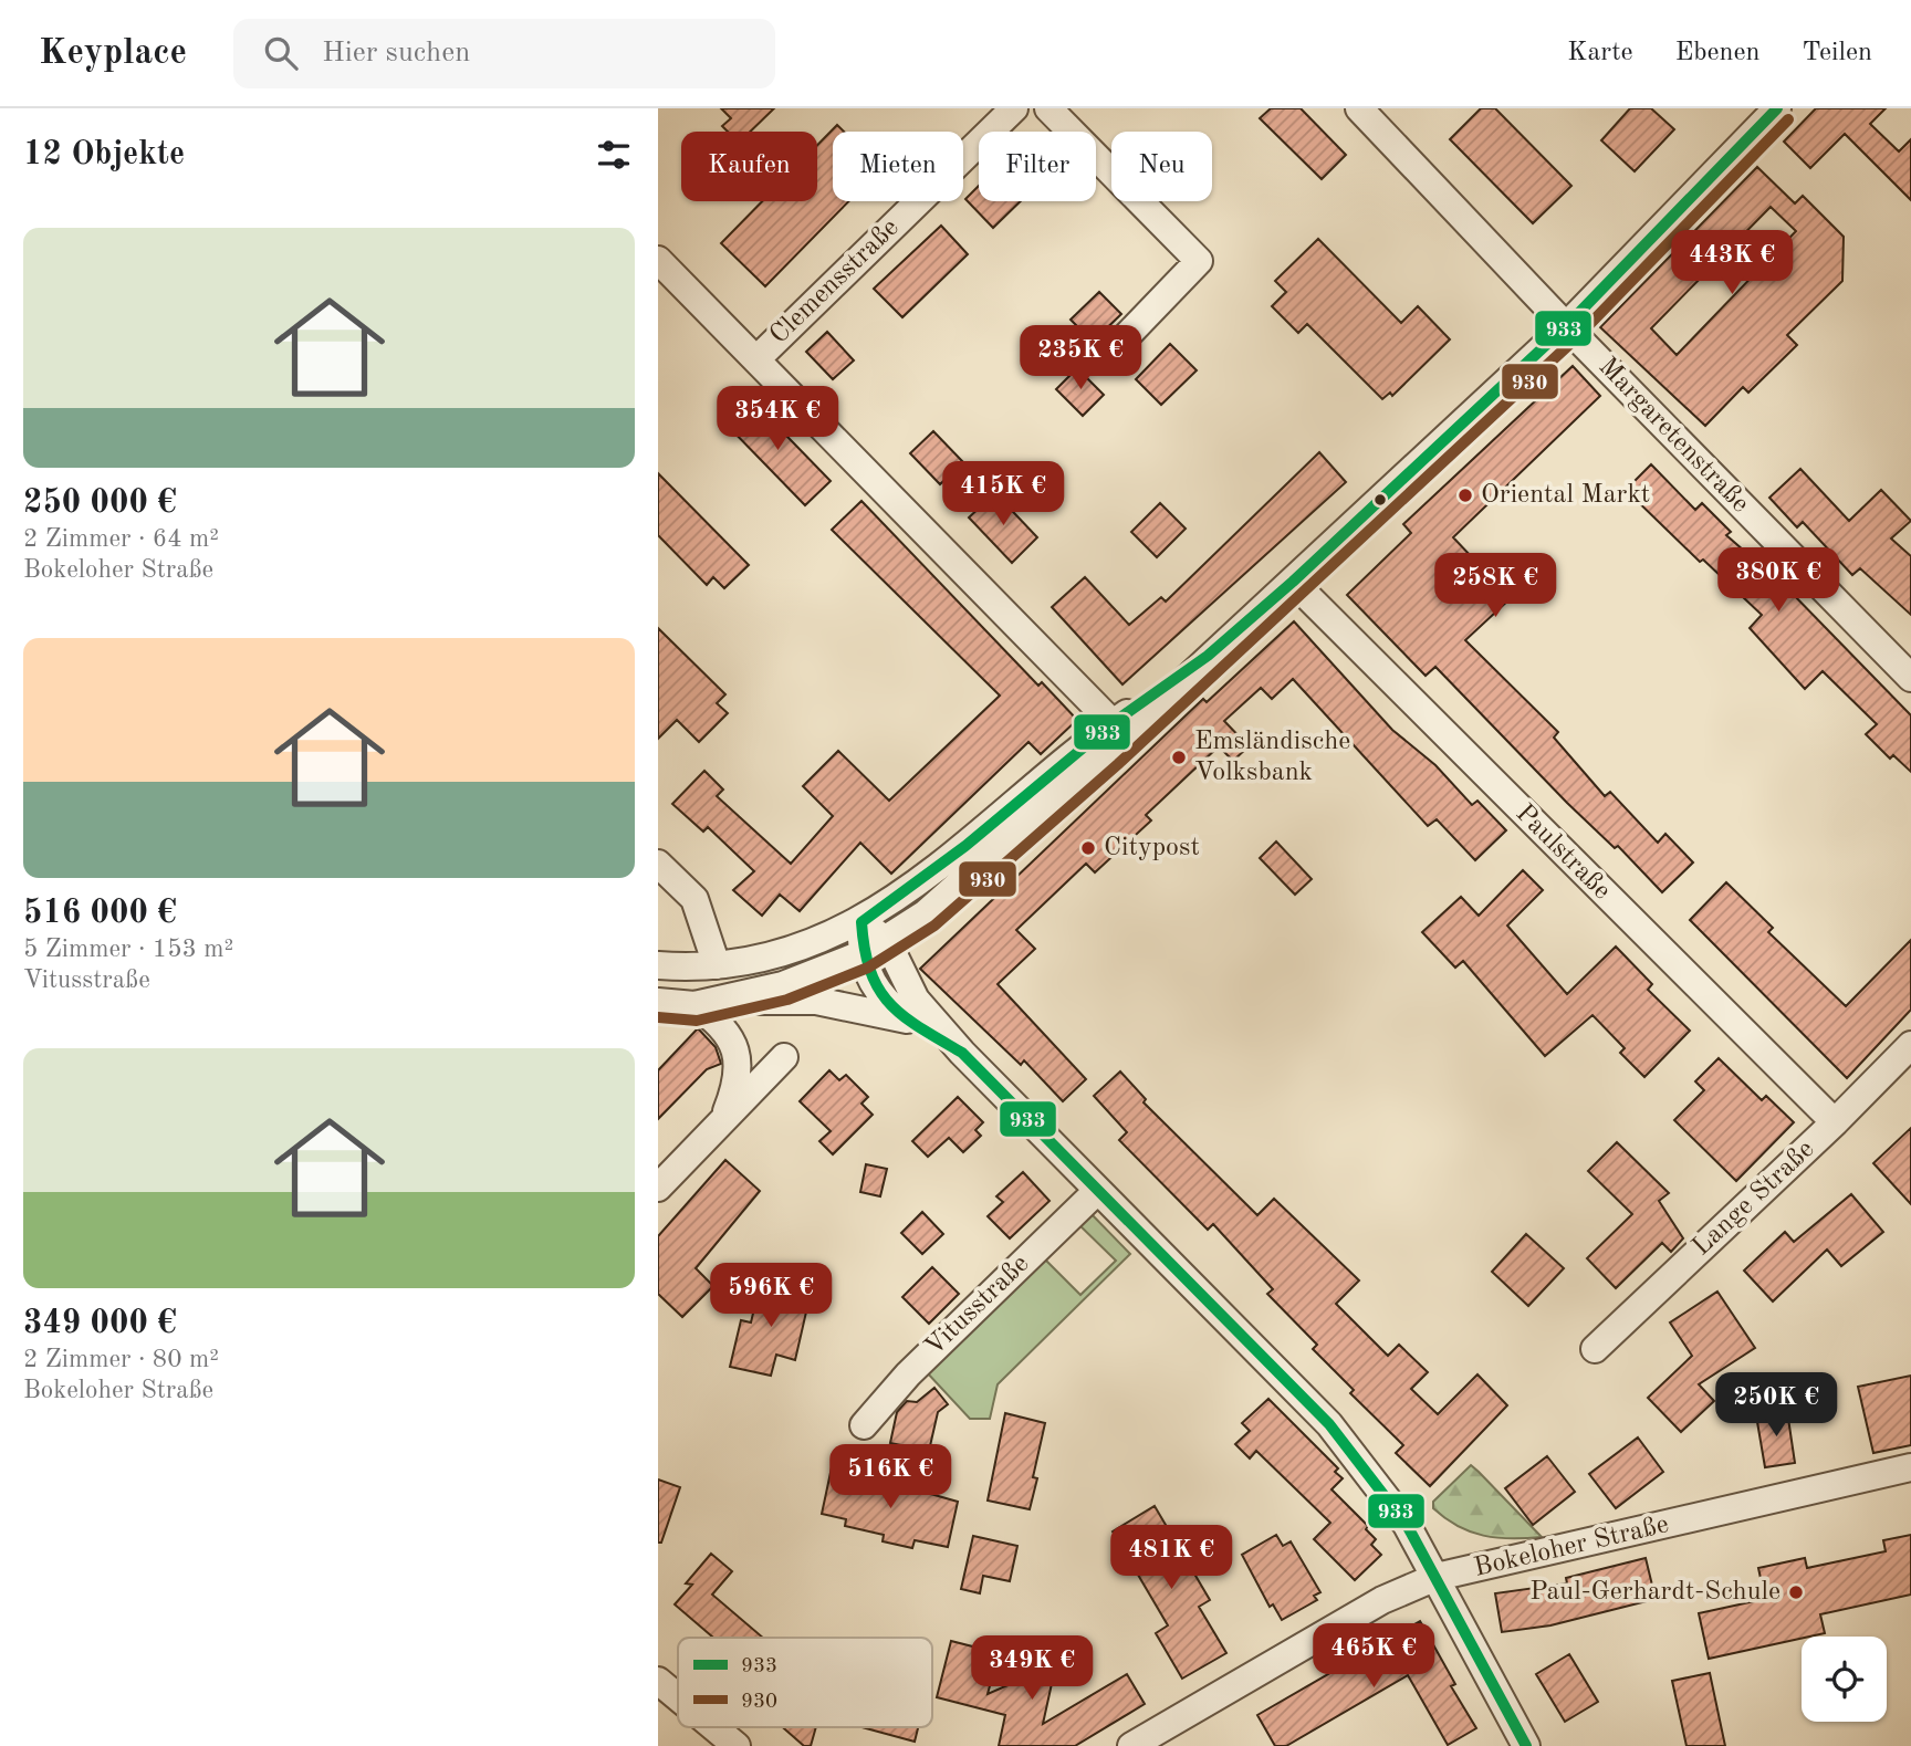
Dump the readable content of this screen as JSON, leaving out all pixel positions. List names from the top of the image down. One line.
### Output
{"streets":{"street":["Clemensstraße","Margaretenstraße","Paulstraße","Lange Straße","Vitusstraße","Bokeloher Straße"]},"crossings":[["Paulstraße","Lange Straße"]],"places":["Oriental Markt","Emsländische Volksbank","Citypost","Paul-Gerhardt-Schule"],"lines":["transit line 933","transit line 930"],"legend":["933","930"],"page":{"header":"Keyplace","search":"Hier suchen","nav":["Karte","Ebenen","Teilen"],"heading":"12 Objekte","chip":["Kaufen","Mieten","Filter","Neu"],"list":[{"name":"250 000 €","note":"2 Zimmer · 64 m² · Bokeloher Straße"},{"name":"516 000 €","note":"5 Zimmer · 153 m² · Vitusstraße"},{"name":"349 000 €","note":"2 Zimmer · 80 m² · Bokeloher Straße"}],"price":["443K €","235K €","354K €","415K €","380K €","258K €","596K €","250K €","516K €","481K €","465K €","349K €"]}}
